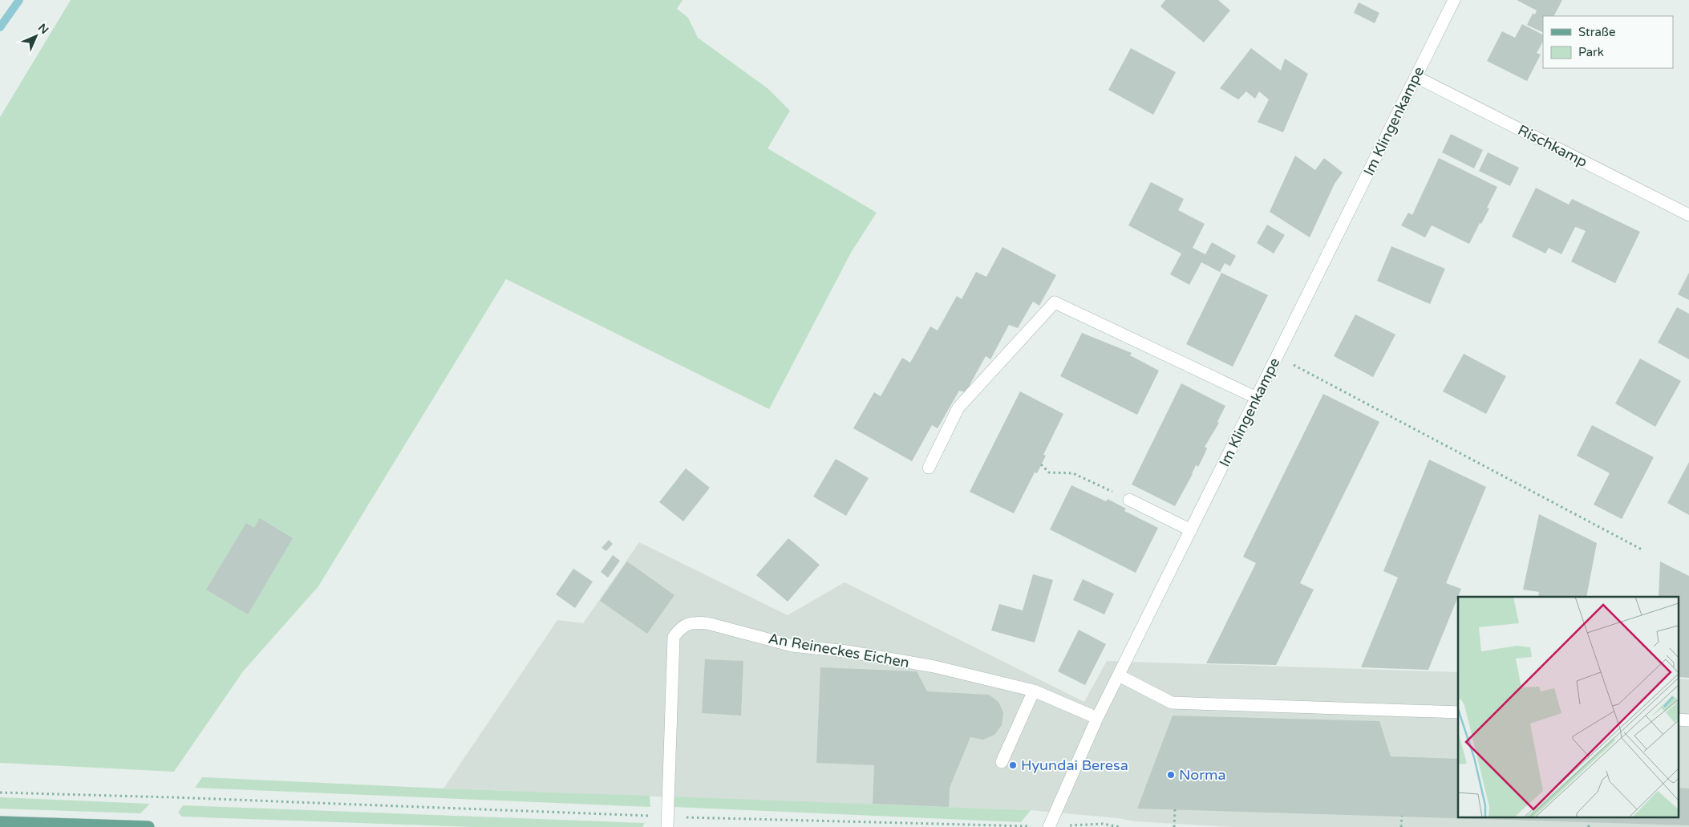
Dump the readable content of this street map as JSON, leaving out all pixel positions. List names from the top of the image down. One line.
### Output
{"streets":{"street":["Im Klingenkampe","Rischkamp","An Reineckes Eichen"]},"crossings":[["Im Klingenkampe","Rischkamp"],["Im Klingenkampe","An Reineckes Eichen"]],"places":["Hyundai Beresa","Norma"],"legend":["Straße","Park"],"north":"top right"}
